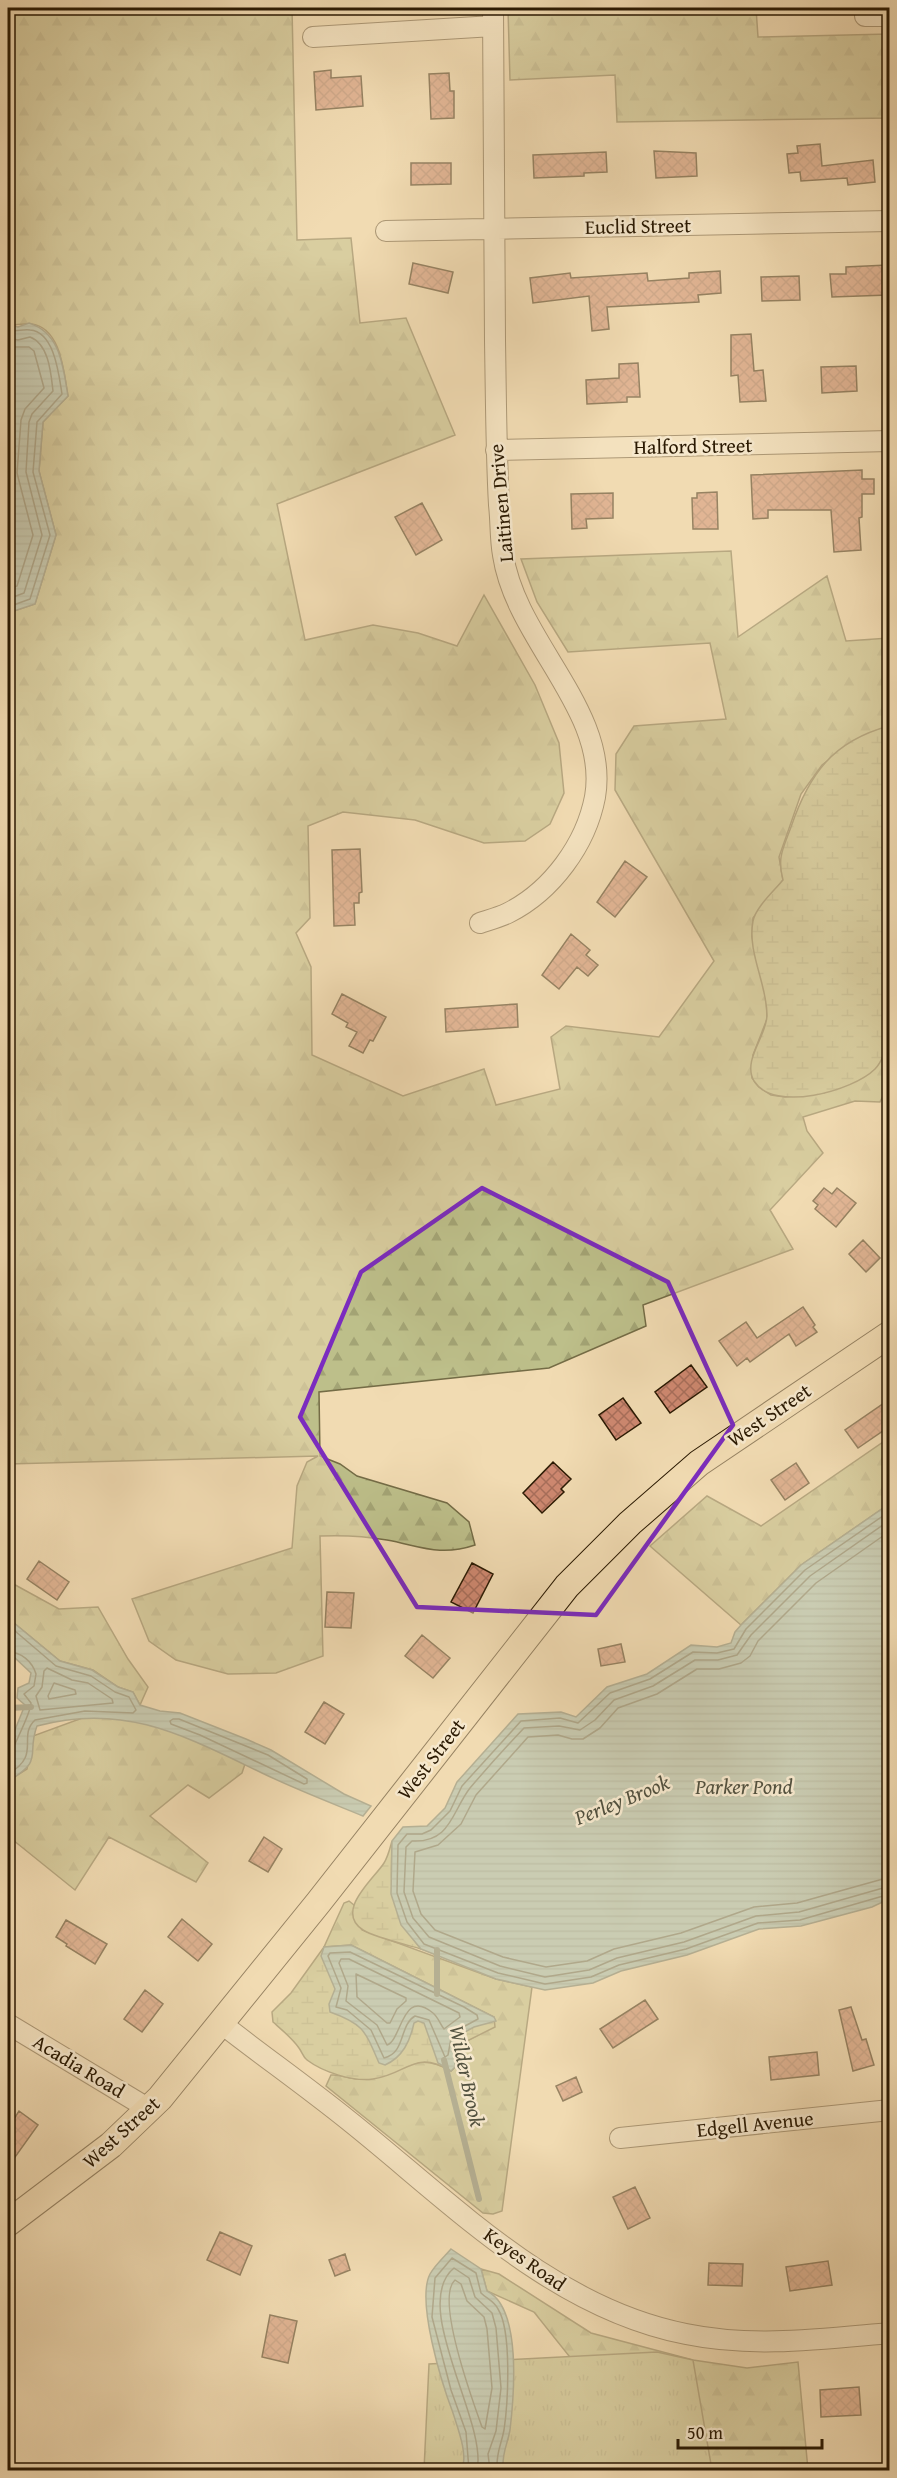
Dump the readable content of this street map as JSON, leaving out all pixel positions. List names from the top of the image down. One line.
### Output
{"streets":{"main road":["West Street"],"street":["Euclid Street","Halford Street","Laitinen Drive","Acadia Road","Edgell Avenue","Keyes Road"]},"crossings":[["Euclid Street","Laitinen Drive"],["Halford Street","Laitinen Drive"],["West Street","Acadia Road"],["West Street","Keyes Road"]],"water":["Parker Pond","Perley Brook","Wilder Brook"],"scale_bar":"50 m"}
